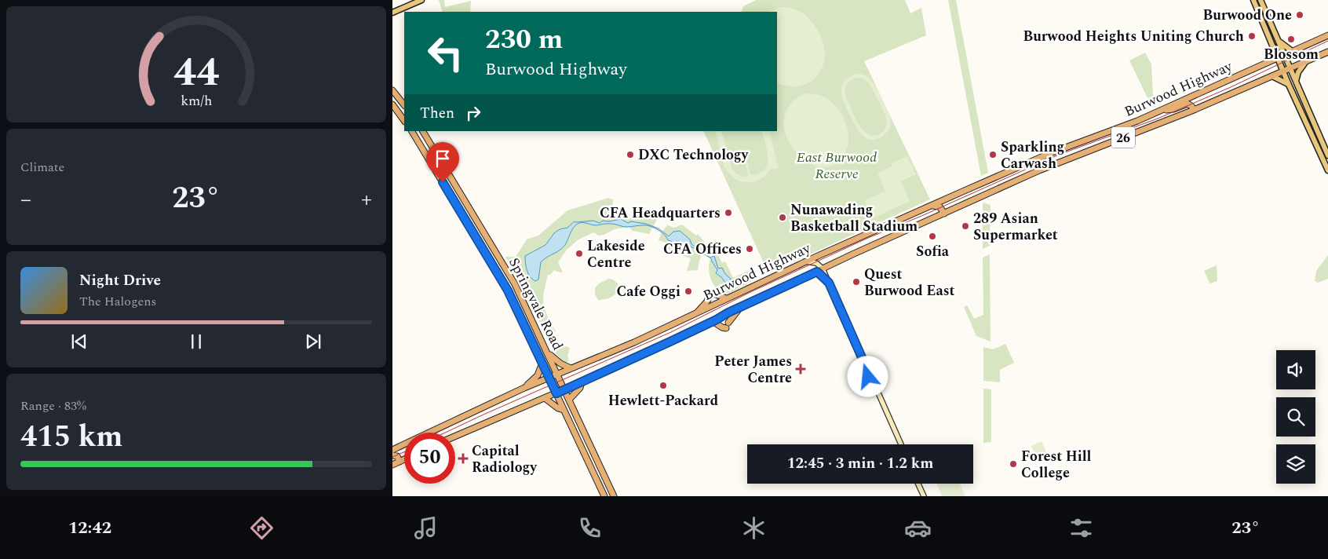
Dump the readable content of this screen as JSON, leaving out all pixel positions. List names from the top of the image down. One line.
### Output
{"streets":{"highway":["Burwood Highway","26","Springvale Road"]},"crossings":[["Burwood Highway","Springvale Road"]],"parks":["East Burwood Reserve"],"places":{"other":["Burwood One","Burwood Heights Uniting Church","Blossom","DXC Technology","Sparkling Carwash","CFA Headquarters","Nunawading Basketball Stadium","289 Asian Supermarket","Sofia","CFA Offices","Lakeside Centre","Quest Burwood East","Cafe Oggi","Hewlett-Packard","Forest Hill College"],"health":["Peter James Centre","Capital Radiology"]},"page":{"turn":["230 m","Burwood Highway"],"then":"Then","tile":["Climate",["Range · 83%","415 km"]],"heat":["−","23°","+"],"song":["Night Drive","The Halogens"],"limit":"50","trip":"12:45 · 3 min · 1.2 km","tabs":["12:42","23°"],"gauge":["44","km/h"]}}
